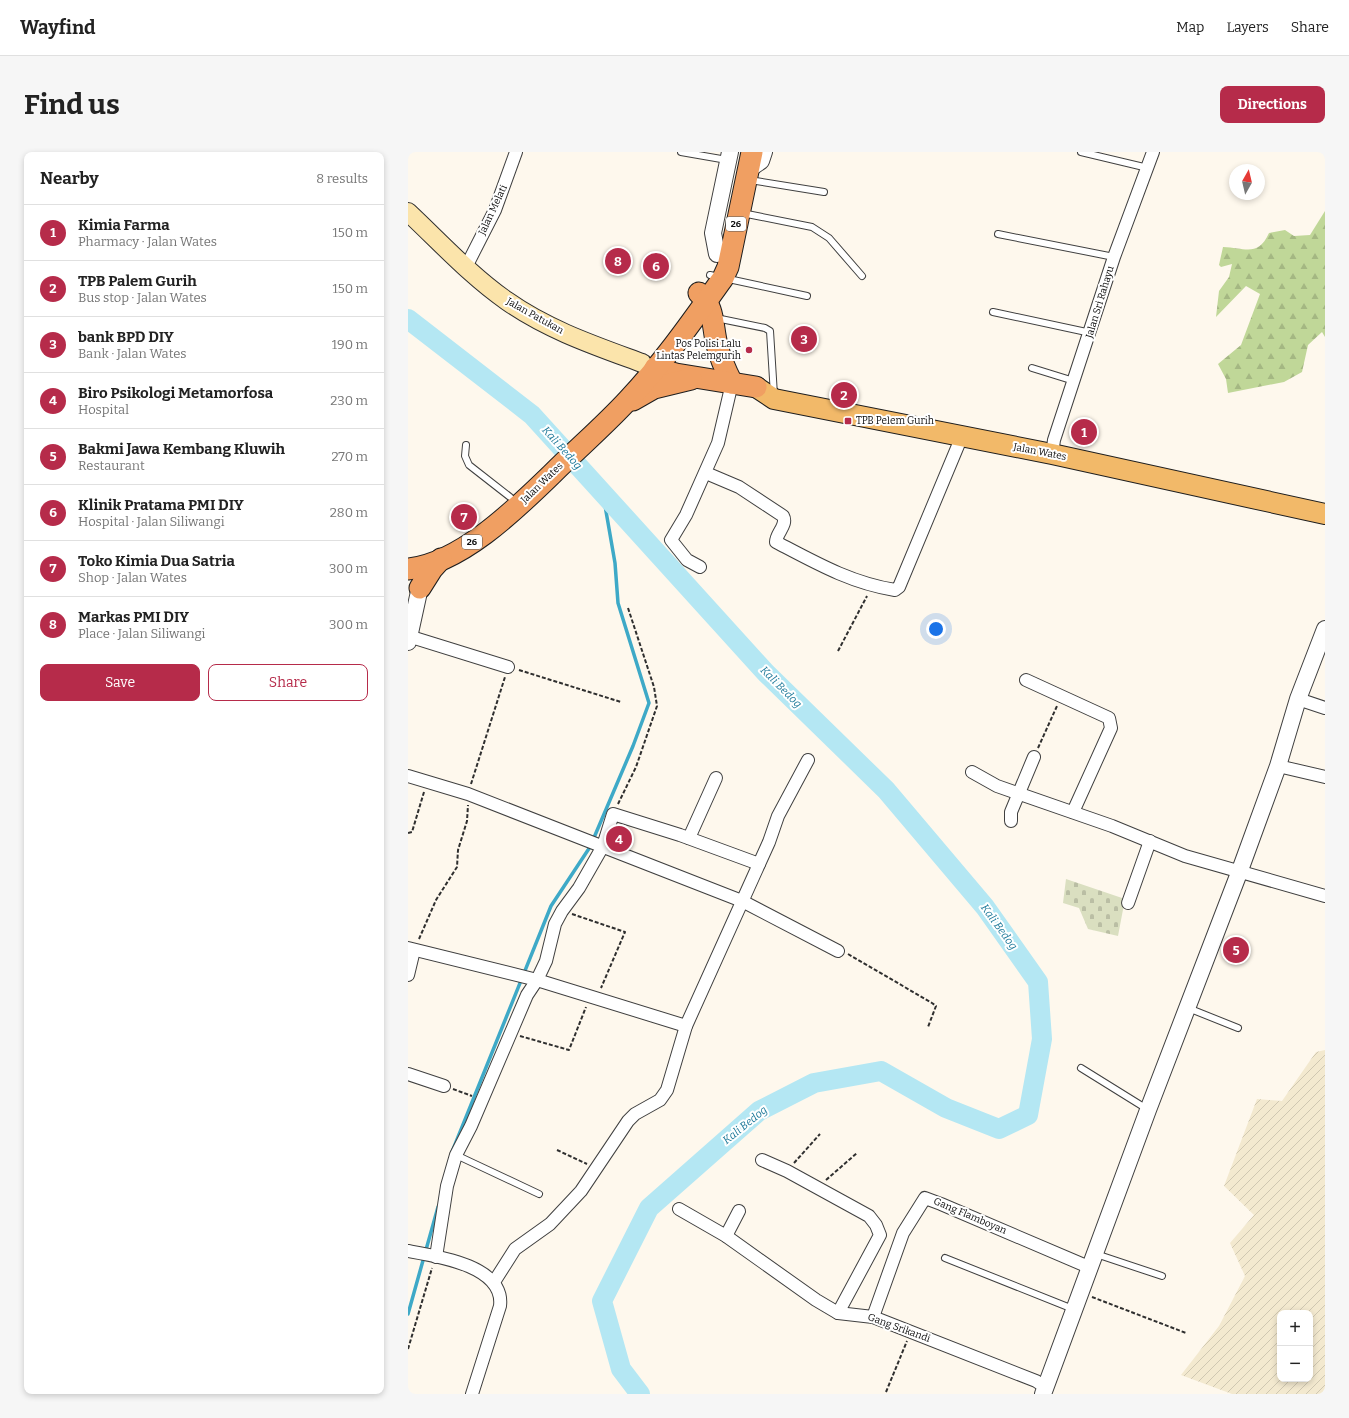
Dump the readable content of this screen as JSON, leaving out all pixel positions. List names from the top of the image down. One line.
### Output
{"streets":{"highway":["26","Jalan Wates"],"main road":["Jalan Patukan"],"street":["Jalan Melati","Jalan Sri Rahayu","Gang Flamboyan","Gang Srikandi"]},"crossings":[["Jalan Melati","Jalan Patukan"],["26","Jalan Patukan"],["26","Jalan Wates"],["Jalan Sri Rahayu","Jalan Wates"],["Jalan Patukan","Jalan Wates"],["Gang Flamboyan","Gang Srikandi"]],"water":["Kali Bedog"],"places":{"other":["Pos Polisi Lalu Lintas Pelemgurih"],"transit":["TPB Pelem Gurih"]},"north":"top","page":{"header":"Wayfind","nav":["Map","Layers","Share"],"buttons":["Directions",["Save","Share"]],"title":"Find us","heading":["Nearby","8 results"],"list":[{"mark":"1","name":"Kimia Farma","note":"Pharmacy · Jalan Wates","value":"150 m"},{"mark":"2","name":"TPB Palem Gurih","note":"Bus stop · Jalan Wates","value":"150 m"},{"mark":"3","name":"bank BPD DIY","note":"Bank · Jalan Wates","value":"190 m"},{"mark":"4","name":"Biro Psikologi Metamorfosa","note":"Hospital","value":"230 m"},{"mark":"5","name":"Bakmi Jawa Kembang Kluwih","note":"Restaurant","value":"270 m"},{"mark":"6","name":"Klinik Pratama PMI DIY","note":"Hospital · Jalan Siliwangi","value":"280 m"},{"mark":"7","name":"Toko Kimia Dua Satria","note":"Shop · Jalan Wates","value":"300 m"},{"mark":"8","name":"Markas PMI DIY","note":"Place · Jalan Siliwangi","value":"300 m"}],"pins":["8","6","3","2","1","7","4","5"],"map_buttons":["+","−"]}}
